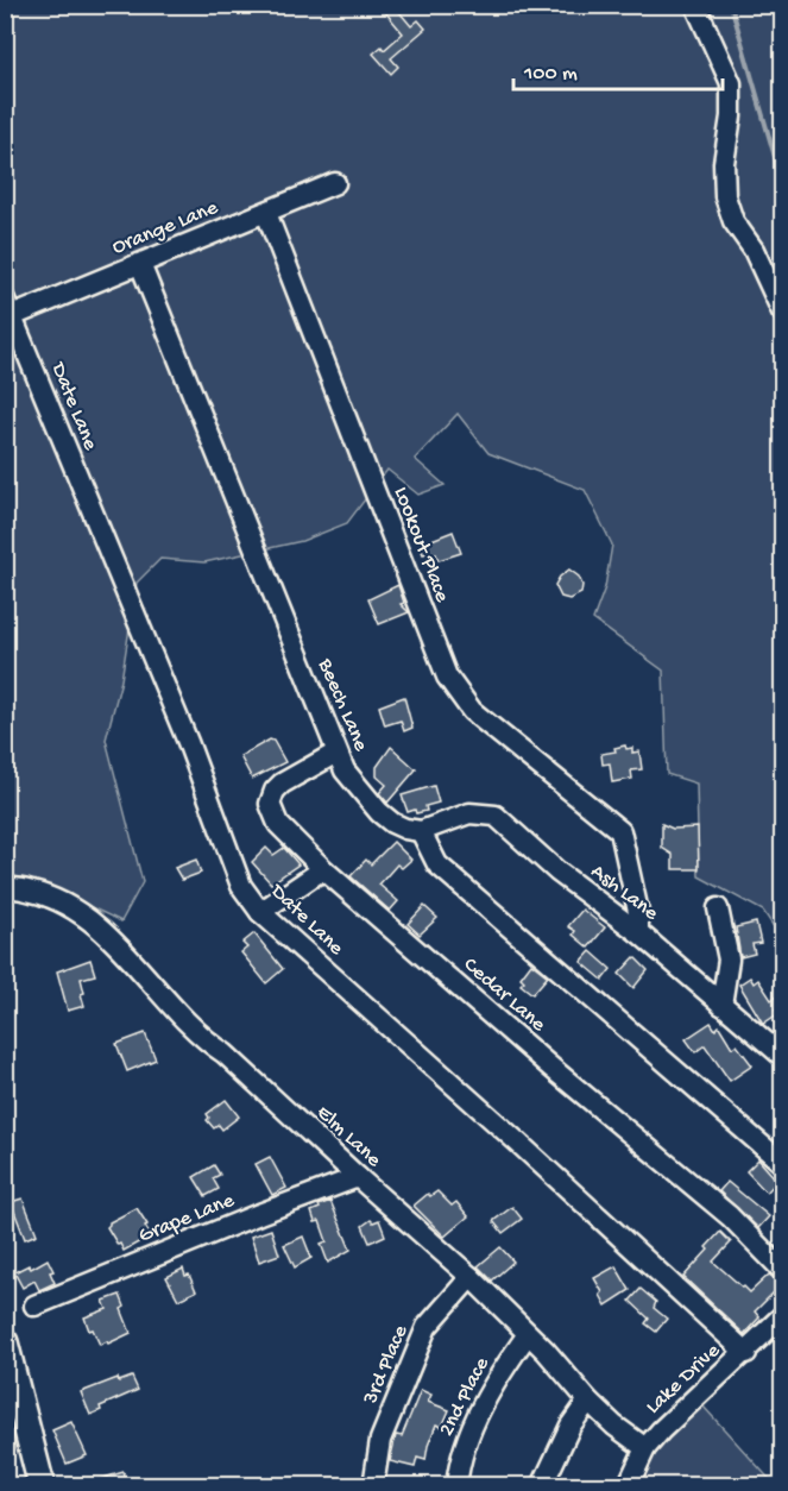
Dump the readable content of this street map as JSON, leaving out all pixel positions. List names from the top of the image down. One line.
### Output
{"streets":{"street":["Orange Lane","Date Lane","Lookout Place","Beech Lane","Ash Lane","Cedar Lane","Elm Lane","Grape Lane","3rd Place","Lake Drive","2nd Place"]},"crossings":[["Orange Lane","Date Lane"],["Orange Lane","Lookout Place"],["Orange Lane","Beech Lane"],["Date Lane","Lake Drive"],["Lookout Place","Ash Lane"],["Beech Lane","Ash Lane"],["Beech Lane","Cedar Lane"],["Elm Lane","Grape Lane"],["Elm Lane","3rd Place"],["Elm Lane","Lake Drive"],["Elm Lane","2nd Place"]],"scale_bar":"100 m"}
